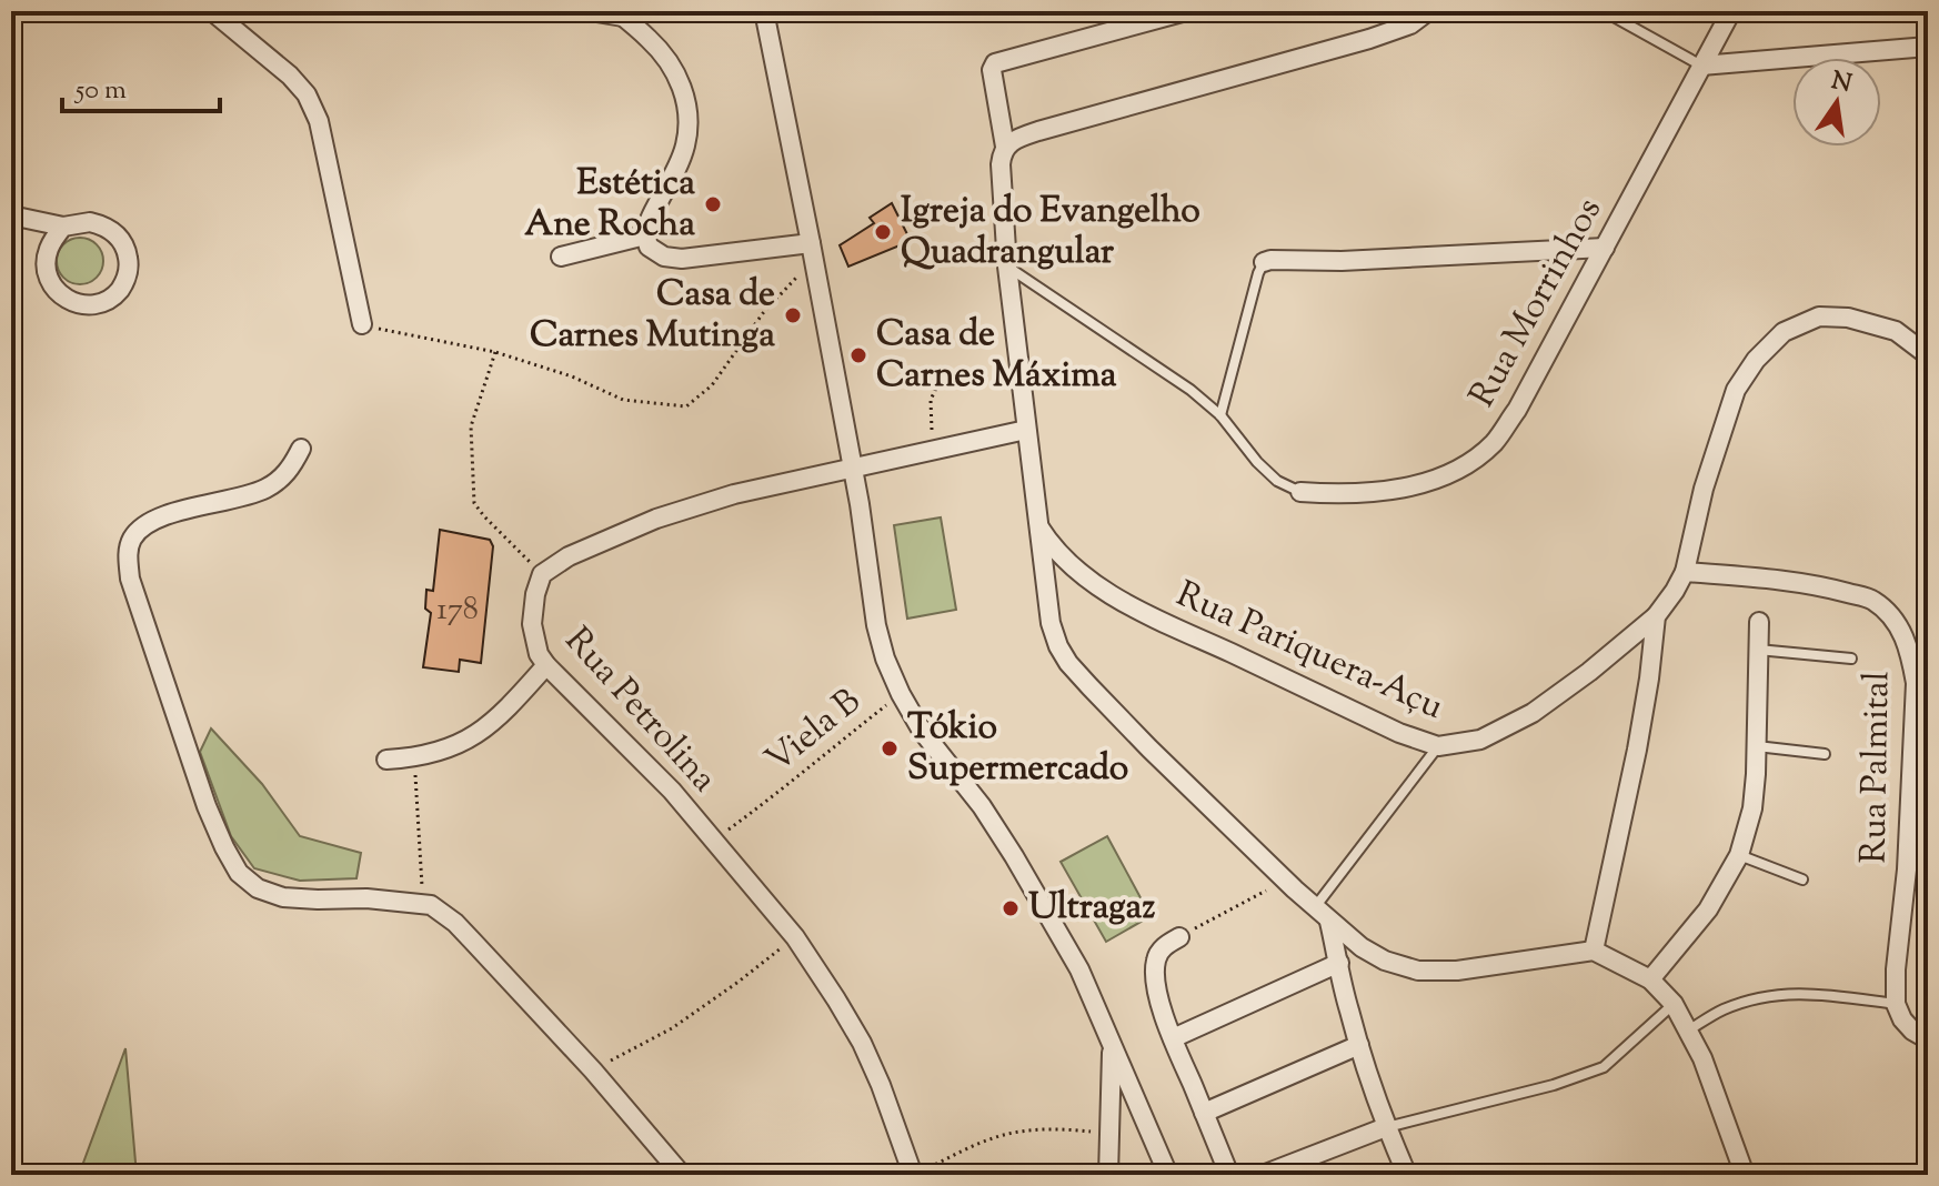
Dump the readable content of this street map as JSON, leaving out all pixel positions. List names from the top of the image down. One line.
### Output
{"streets":{"street":["Rua Morrinhos","Rua Pariquera-Açu","Rua Petrolina","Rua Palmital"],"path":["Viela B"]},"crossings":[["Rua Petrolina","Viela B"]],"places":["Estética Ane Rocha","Igreja do Evangelho Quadrangular","Casa de Carnes Mutinga","Casa de Carnes Máxima","Tókio Supermercado","Ultragaz"],"house_numbers":["178"],"scale_bar":"50 m","north":"top"}
